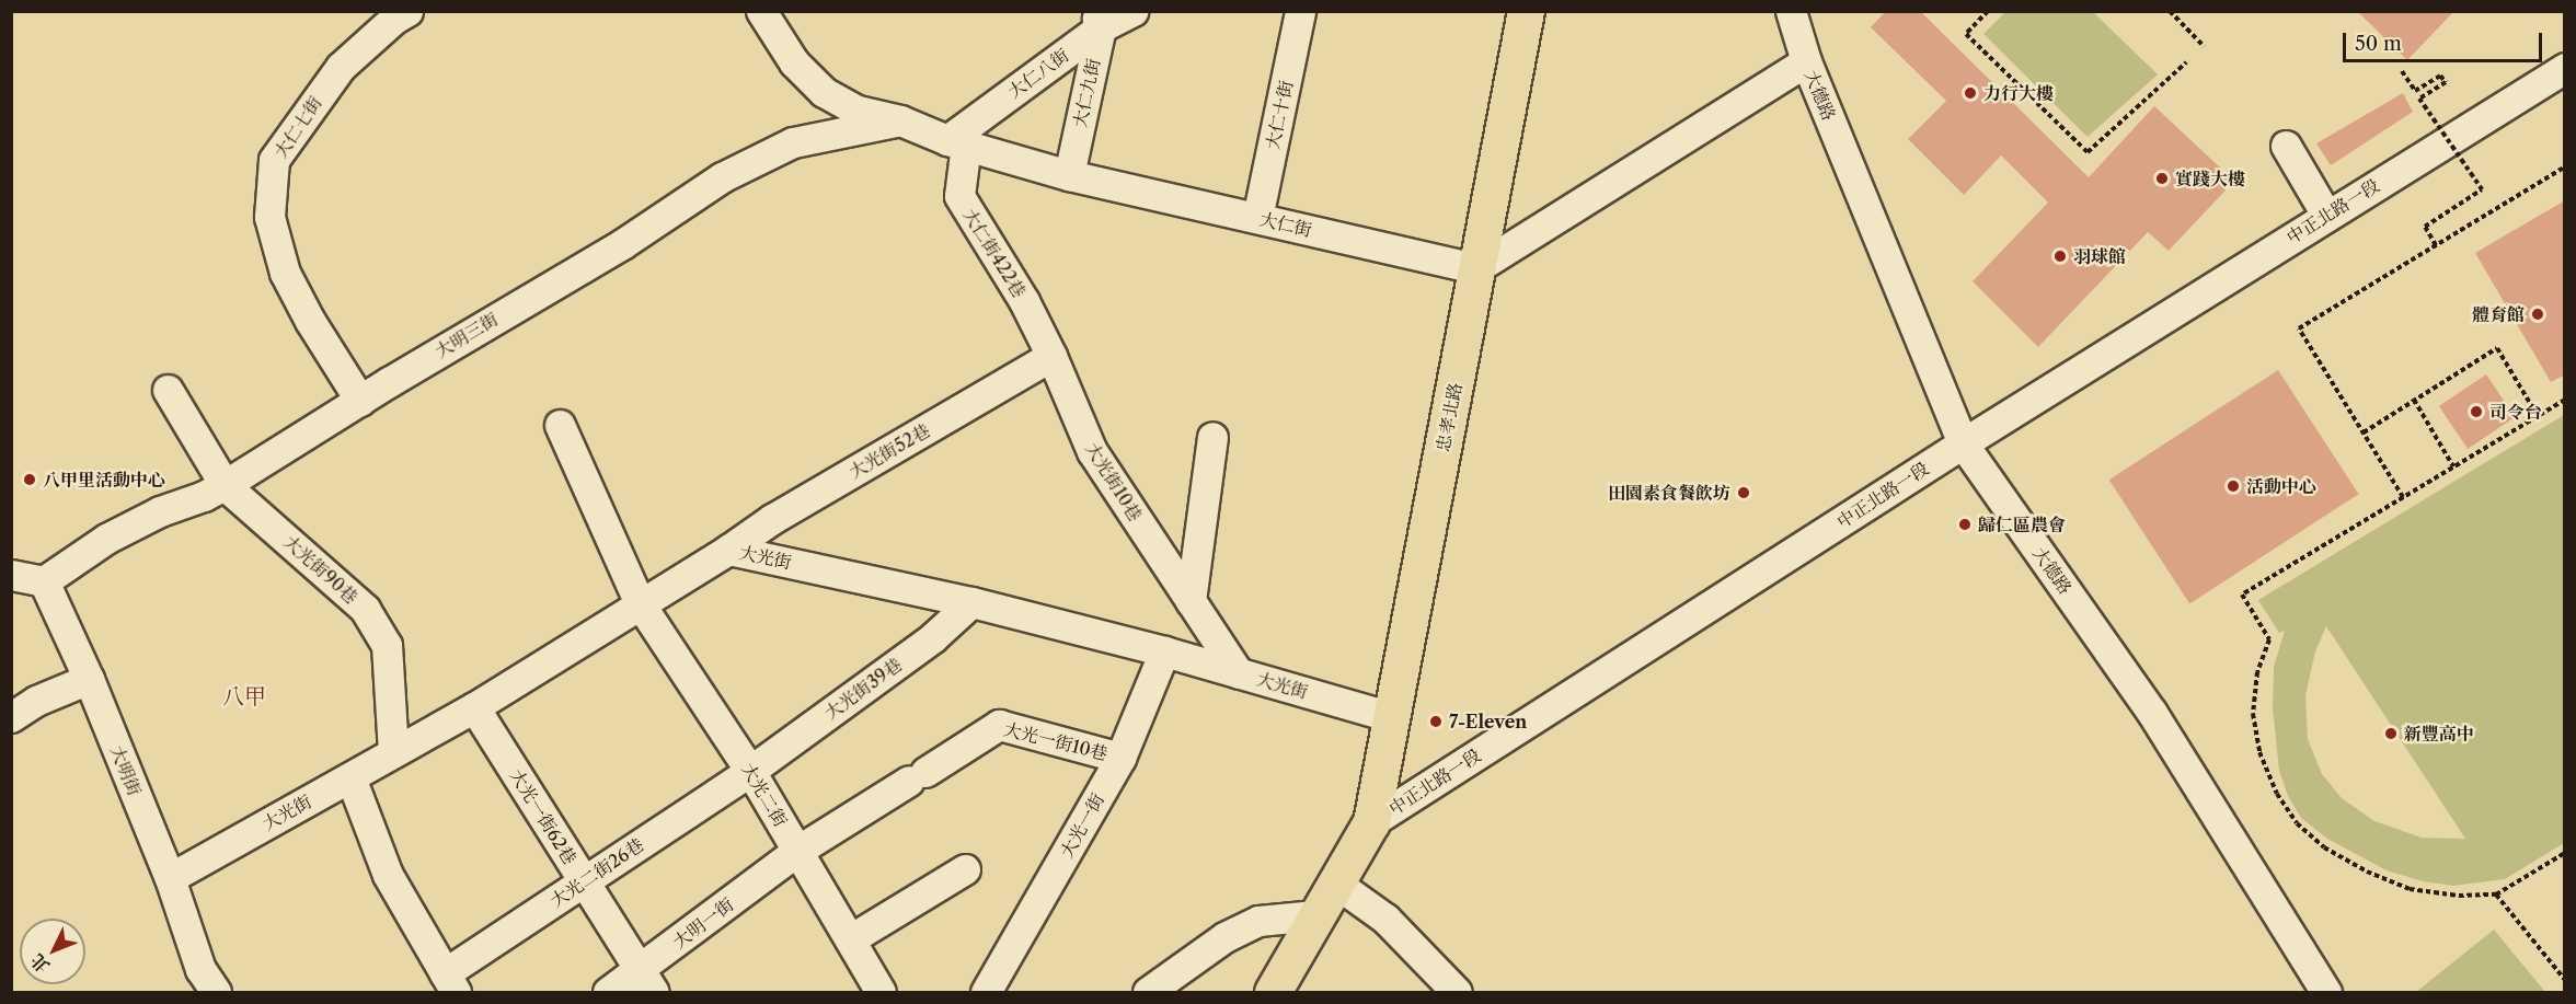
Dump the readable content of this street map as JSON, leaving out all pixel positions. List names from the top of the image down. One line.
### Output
{"streets":{"main road":["中正北路一段","忠孝北路"],"street":["大仁八街","大仁九街","大德路","大仁十街","大仁七街","大仁街","大仁街422巷","大明三街","大光街52巷","大光街10巷","大光街","大光街90巷","大光街39巷","大光一街10巷","大明街","大光二街","大光一街62巷","大光一街","大光二街26巷","大明一街"]},"crossings":[["大仁八街","大仁九街"],["大仁八街","大仁街"],["大仁八街","大仁街422巷"],["大仁九街","大仁街"],["大德路","中正北路一段"],["大仁十街","大仁街"],["大仁七街","大明三街"],["中正北路一段","忠孝北路"],["大仁街","大仁街422巷"],["大仁街","大明三街"],["大仁街","忠孝北路"],["大仁街422巷","大光街52巷"],["大仁街422巷","大光街10巷"],["大明三街","大光街90巷"],["大明三街","大明街"],["忠孝北路","大光街"],["大光街52巷","大光街10巷"],["大光街52巷","大光街"],["大光街10巷","大光街"],["大光街","大光街90巷"],["大光街","大光街39巷"],["大光街","大明街"],["大光街","大光二街"],["大光街","大光一街62巷"],["大光街","大光一街"],["大光街39巷","大光二街"],["大光街39巷","大光二街26巷"],["大光一街10巷","大光二街"],["大光一街10巷","大光一街"],["大光一街10巷","大明一街"],["大光二街","大光二街26巷"],["大光二街","大明一街"],["大光一街62巷","大光二街26巷"],["大光一街62巷","大明一街"]],"districts":["八甲"],"places":["力行大樓","實踐大樓","羽球館","體育館","司令台","八甲里活動中心","活動中心","田園素食餐飲坊","歸仁區農會","7-Eleven","新豐高中"],"scale_bar":"50 m","north":"bottom left"}
